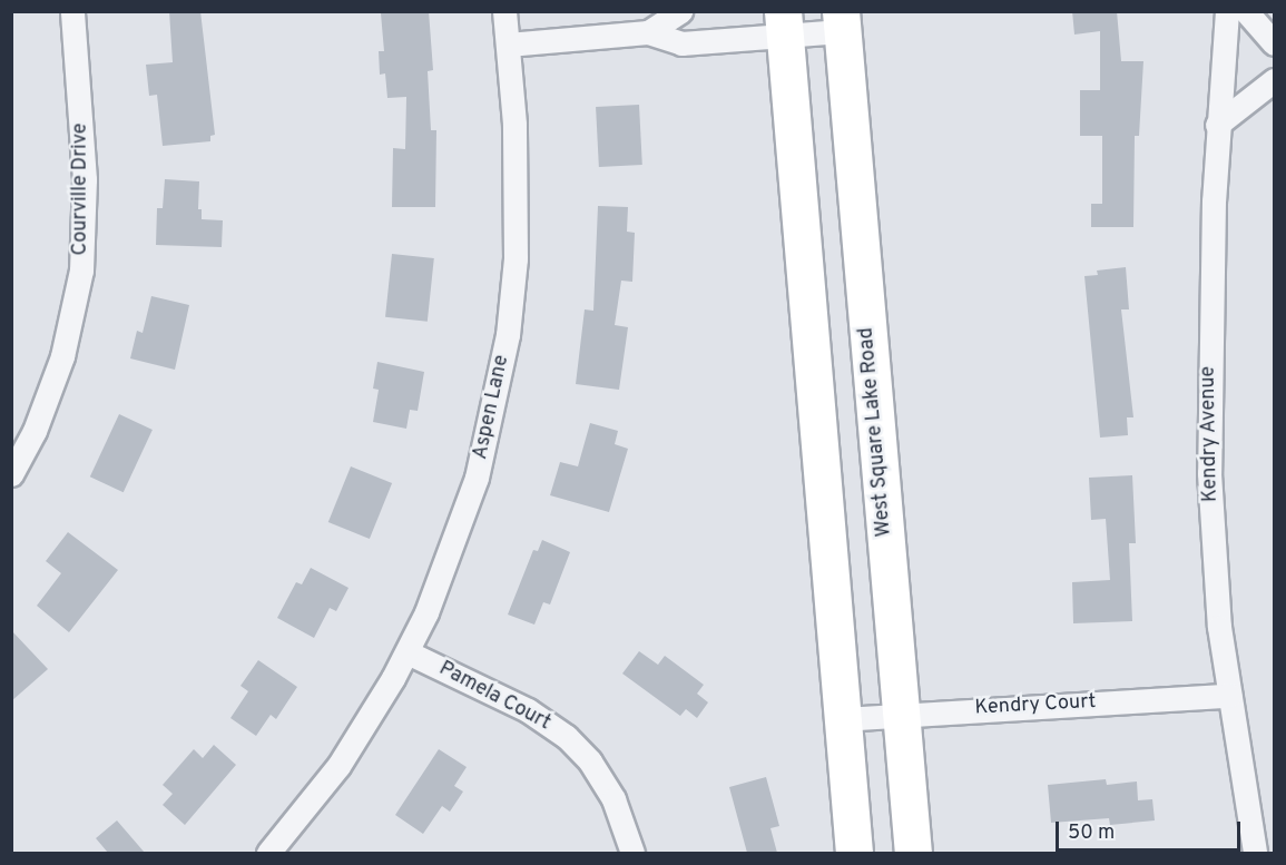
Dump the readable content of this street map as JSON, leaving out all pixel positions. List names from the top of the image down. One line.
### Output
{"streets":{"highway":["West Square Lake Road"],"street":["Courville Drive","Aspen Lane","Kendry Avenue","Pamela Court","Kendry Court"]},"crossings":[["Aspen Lane","Pamela Court"],["West Square Lake Road","Kendry Court"],["Kendry Avenue","Kendry Court"]],"scale_bar":"50 m"}
